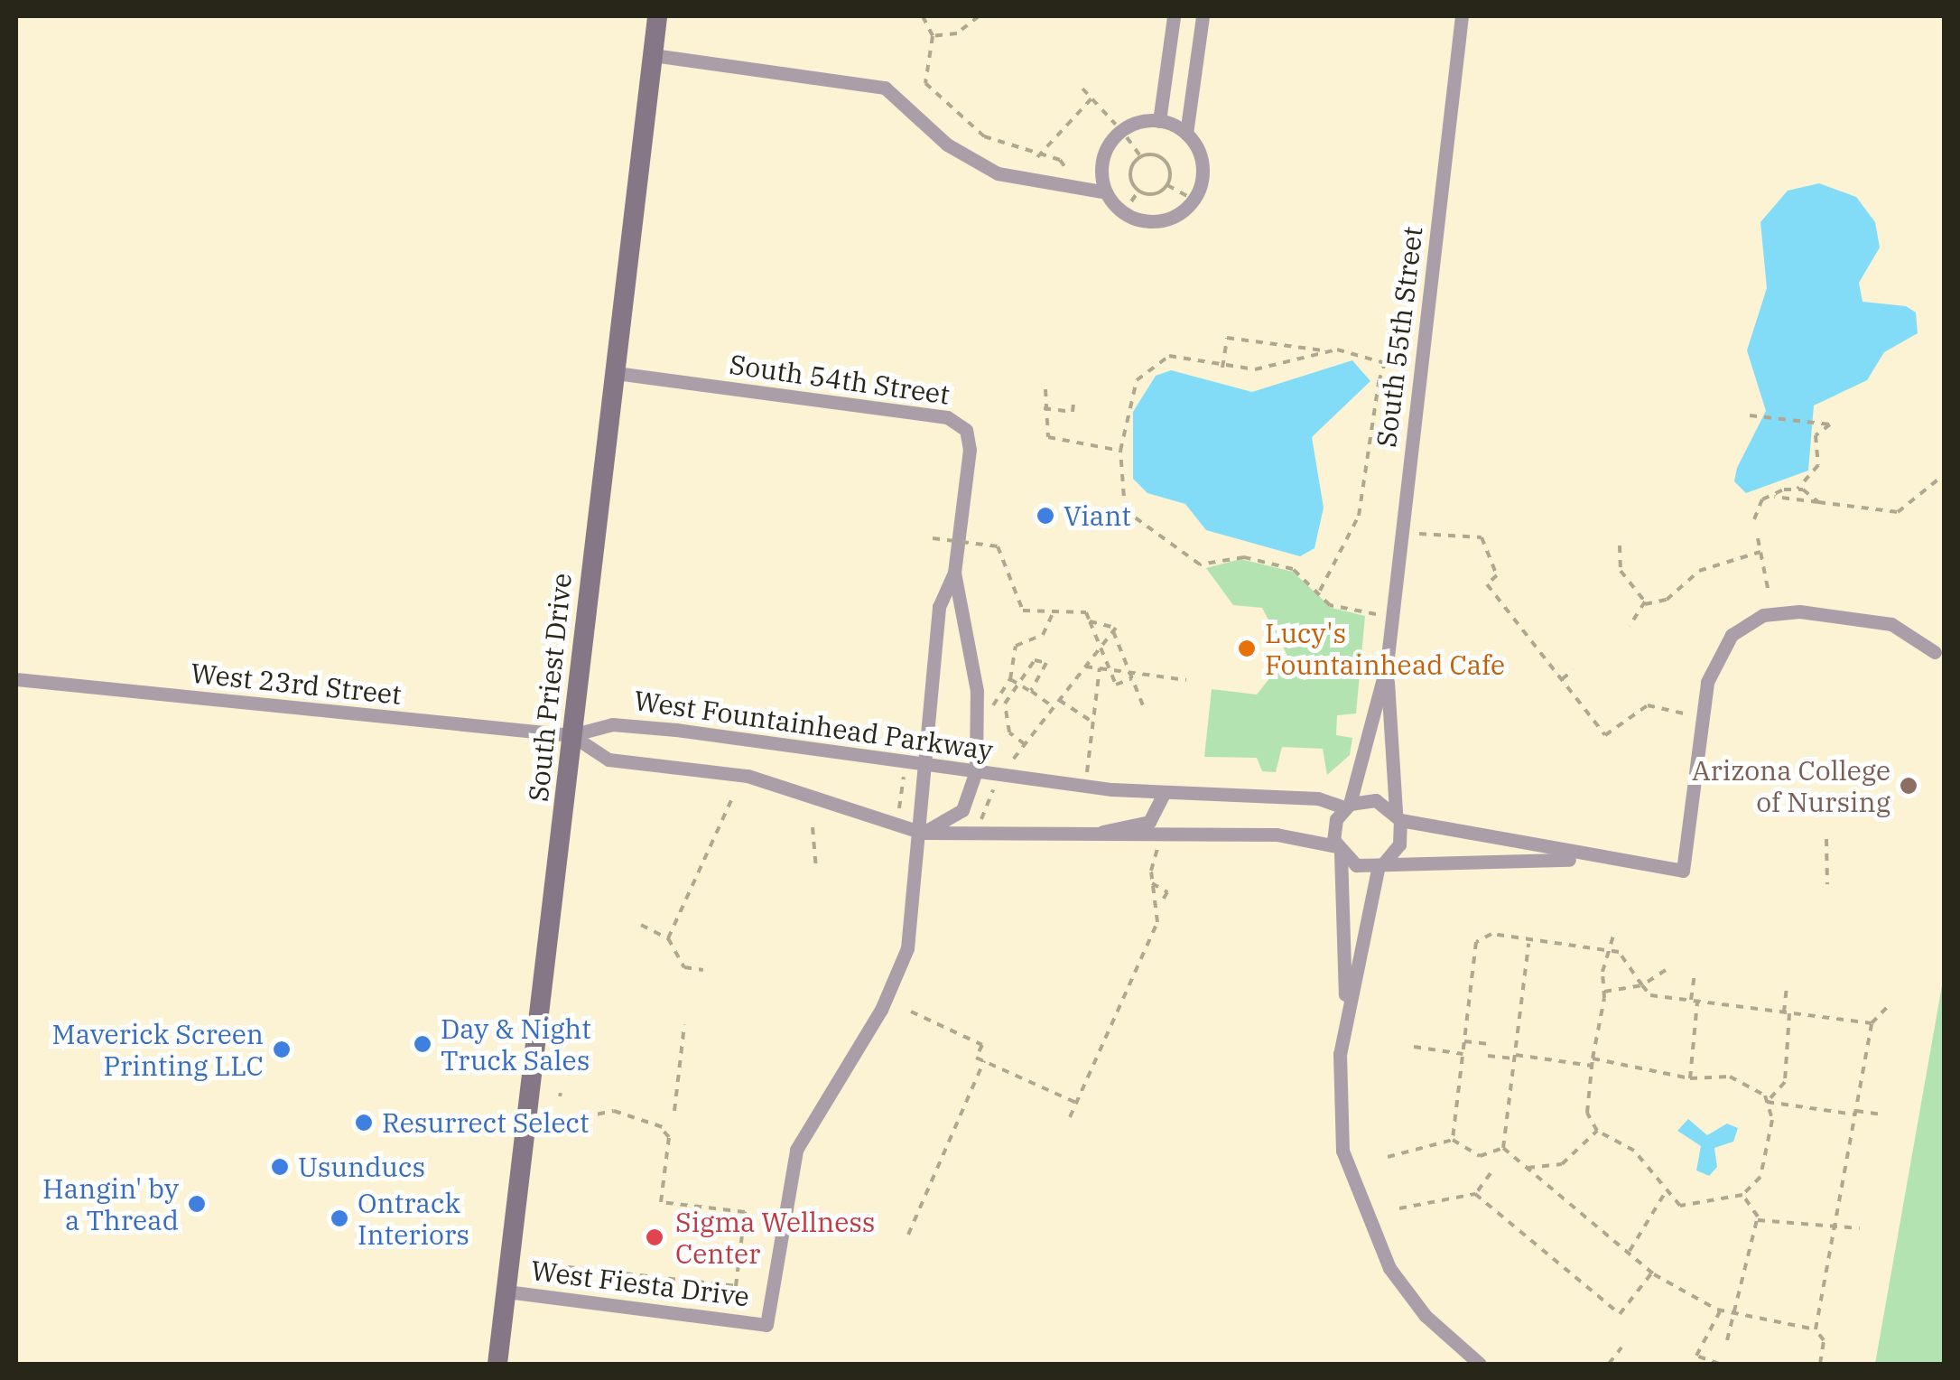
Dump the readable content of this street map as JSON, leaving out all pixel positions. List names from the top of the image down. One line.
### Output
{"streets":{"main road":["South Priest Drive"],"street":["South 55th Street","South 54th Street","West 23rd Street","West Fountainhead Parkway","West Fiesta Drive"]},"crossings":[["South 55th Street","West Fountainhead Parkway"],["South 54th Street","South Priest Drive"],["South 54th Street","West Fountainhead Parkway"],["West 23rd Street","South Priest Drive"],["West 23rd Street","West Fountainhead Parkway"],["South Priest Drive","West Fountainhead Parkway"],["South Priest Drive","West Fiesta Drive"]],"places":["Viant","Lucy's Fountainhead Cafe","Arizona College of Nursing","Day & Night Truck Sales","Maverick Screen Printing LLC","Resurrect Select","Usunducs","Hangin' by a Thread","Ontrack Interiors","Sigma Wellness Center"]}
